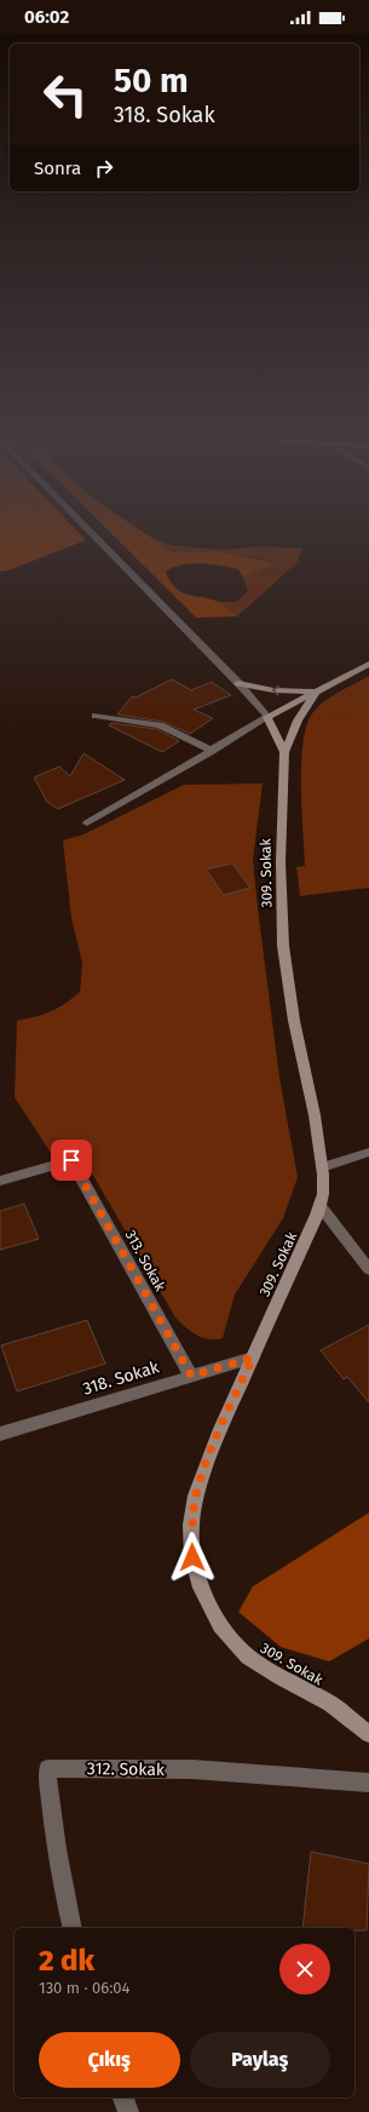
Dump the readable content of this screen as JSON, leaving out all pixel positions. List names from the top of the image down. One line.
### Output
{"streets":{"street":["309. Sokak","313. Sokak","318. Sokak","312. Sokak"]},"crossings":[["309. Sokak","318. Sokak"],["313. Sokak","318. Sokak"]],"page":{"status":"06:02","turn":["50 m","318. Sokak"],"then":"Sonra","heading":["2 dk","130 m · 06:04"],"buttons":["Çıkış","Paylaş"]}}
